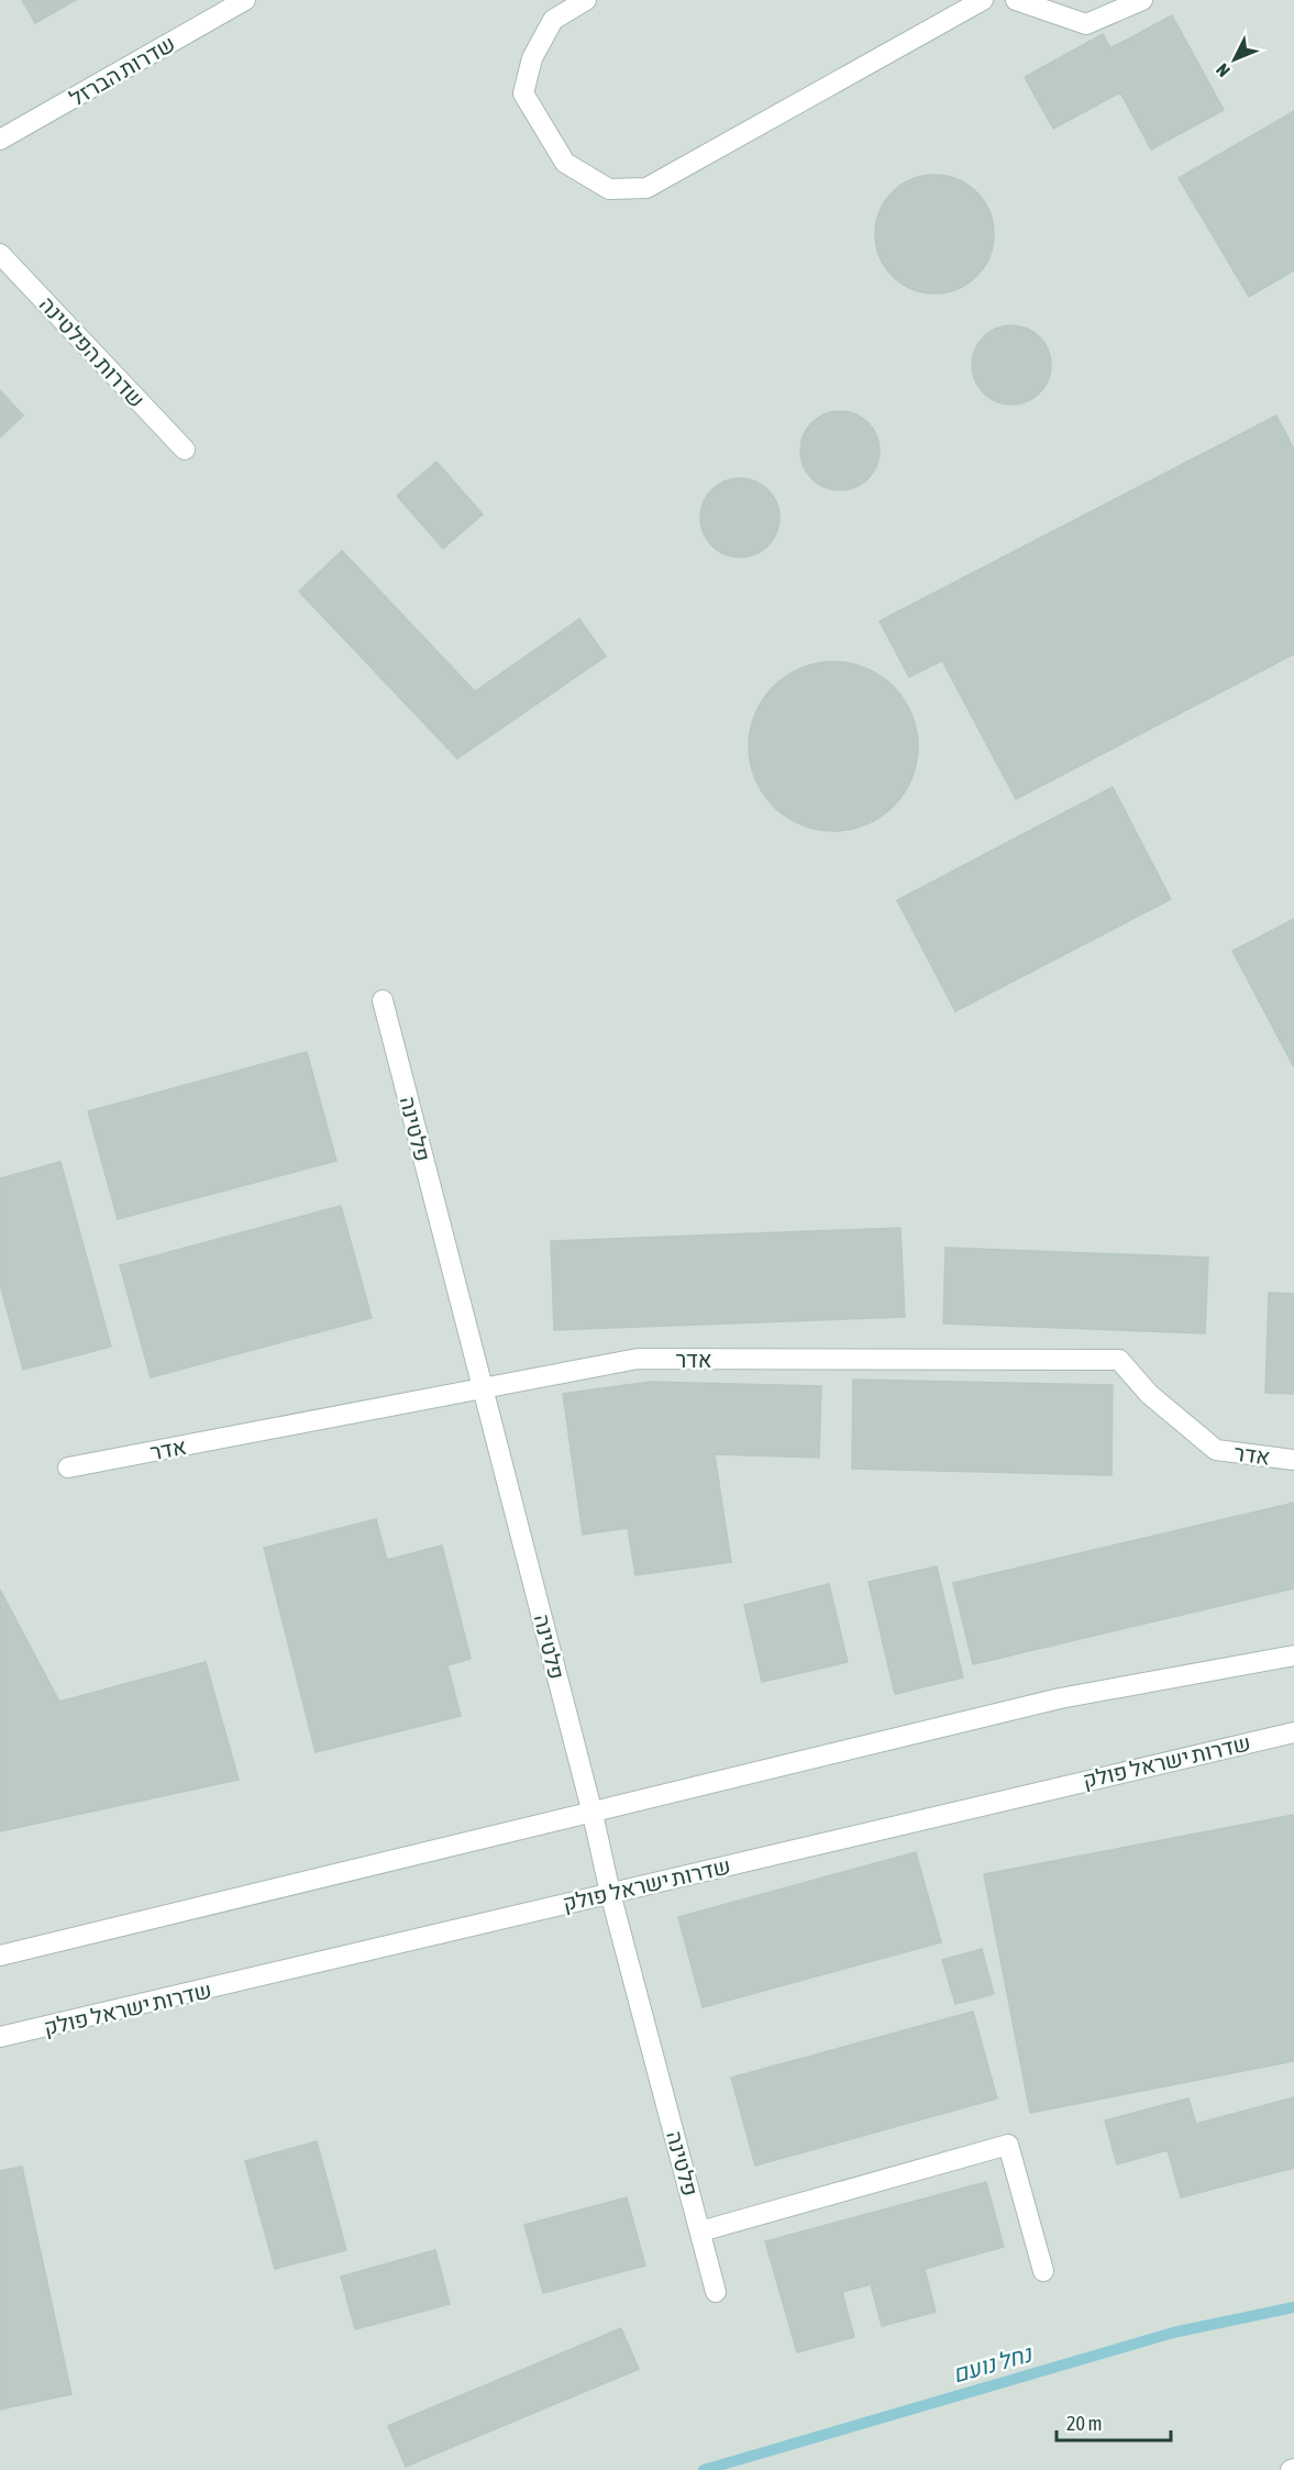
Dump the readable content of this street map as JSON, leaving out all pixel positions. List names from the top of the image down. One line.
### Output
{"streets":{"street":["שדרות הברזל","שדרות הפלטינה","פלטינה","אדר","שדרות ישראל פולק"]},"crossings":[["פלטינה","אדר"],["פלטינה","שדרות ישראל פולק"]],"water":["נחל נועם"],"scale_bar":"20 m","north":"bottom left"}
